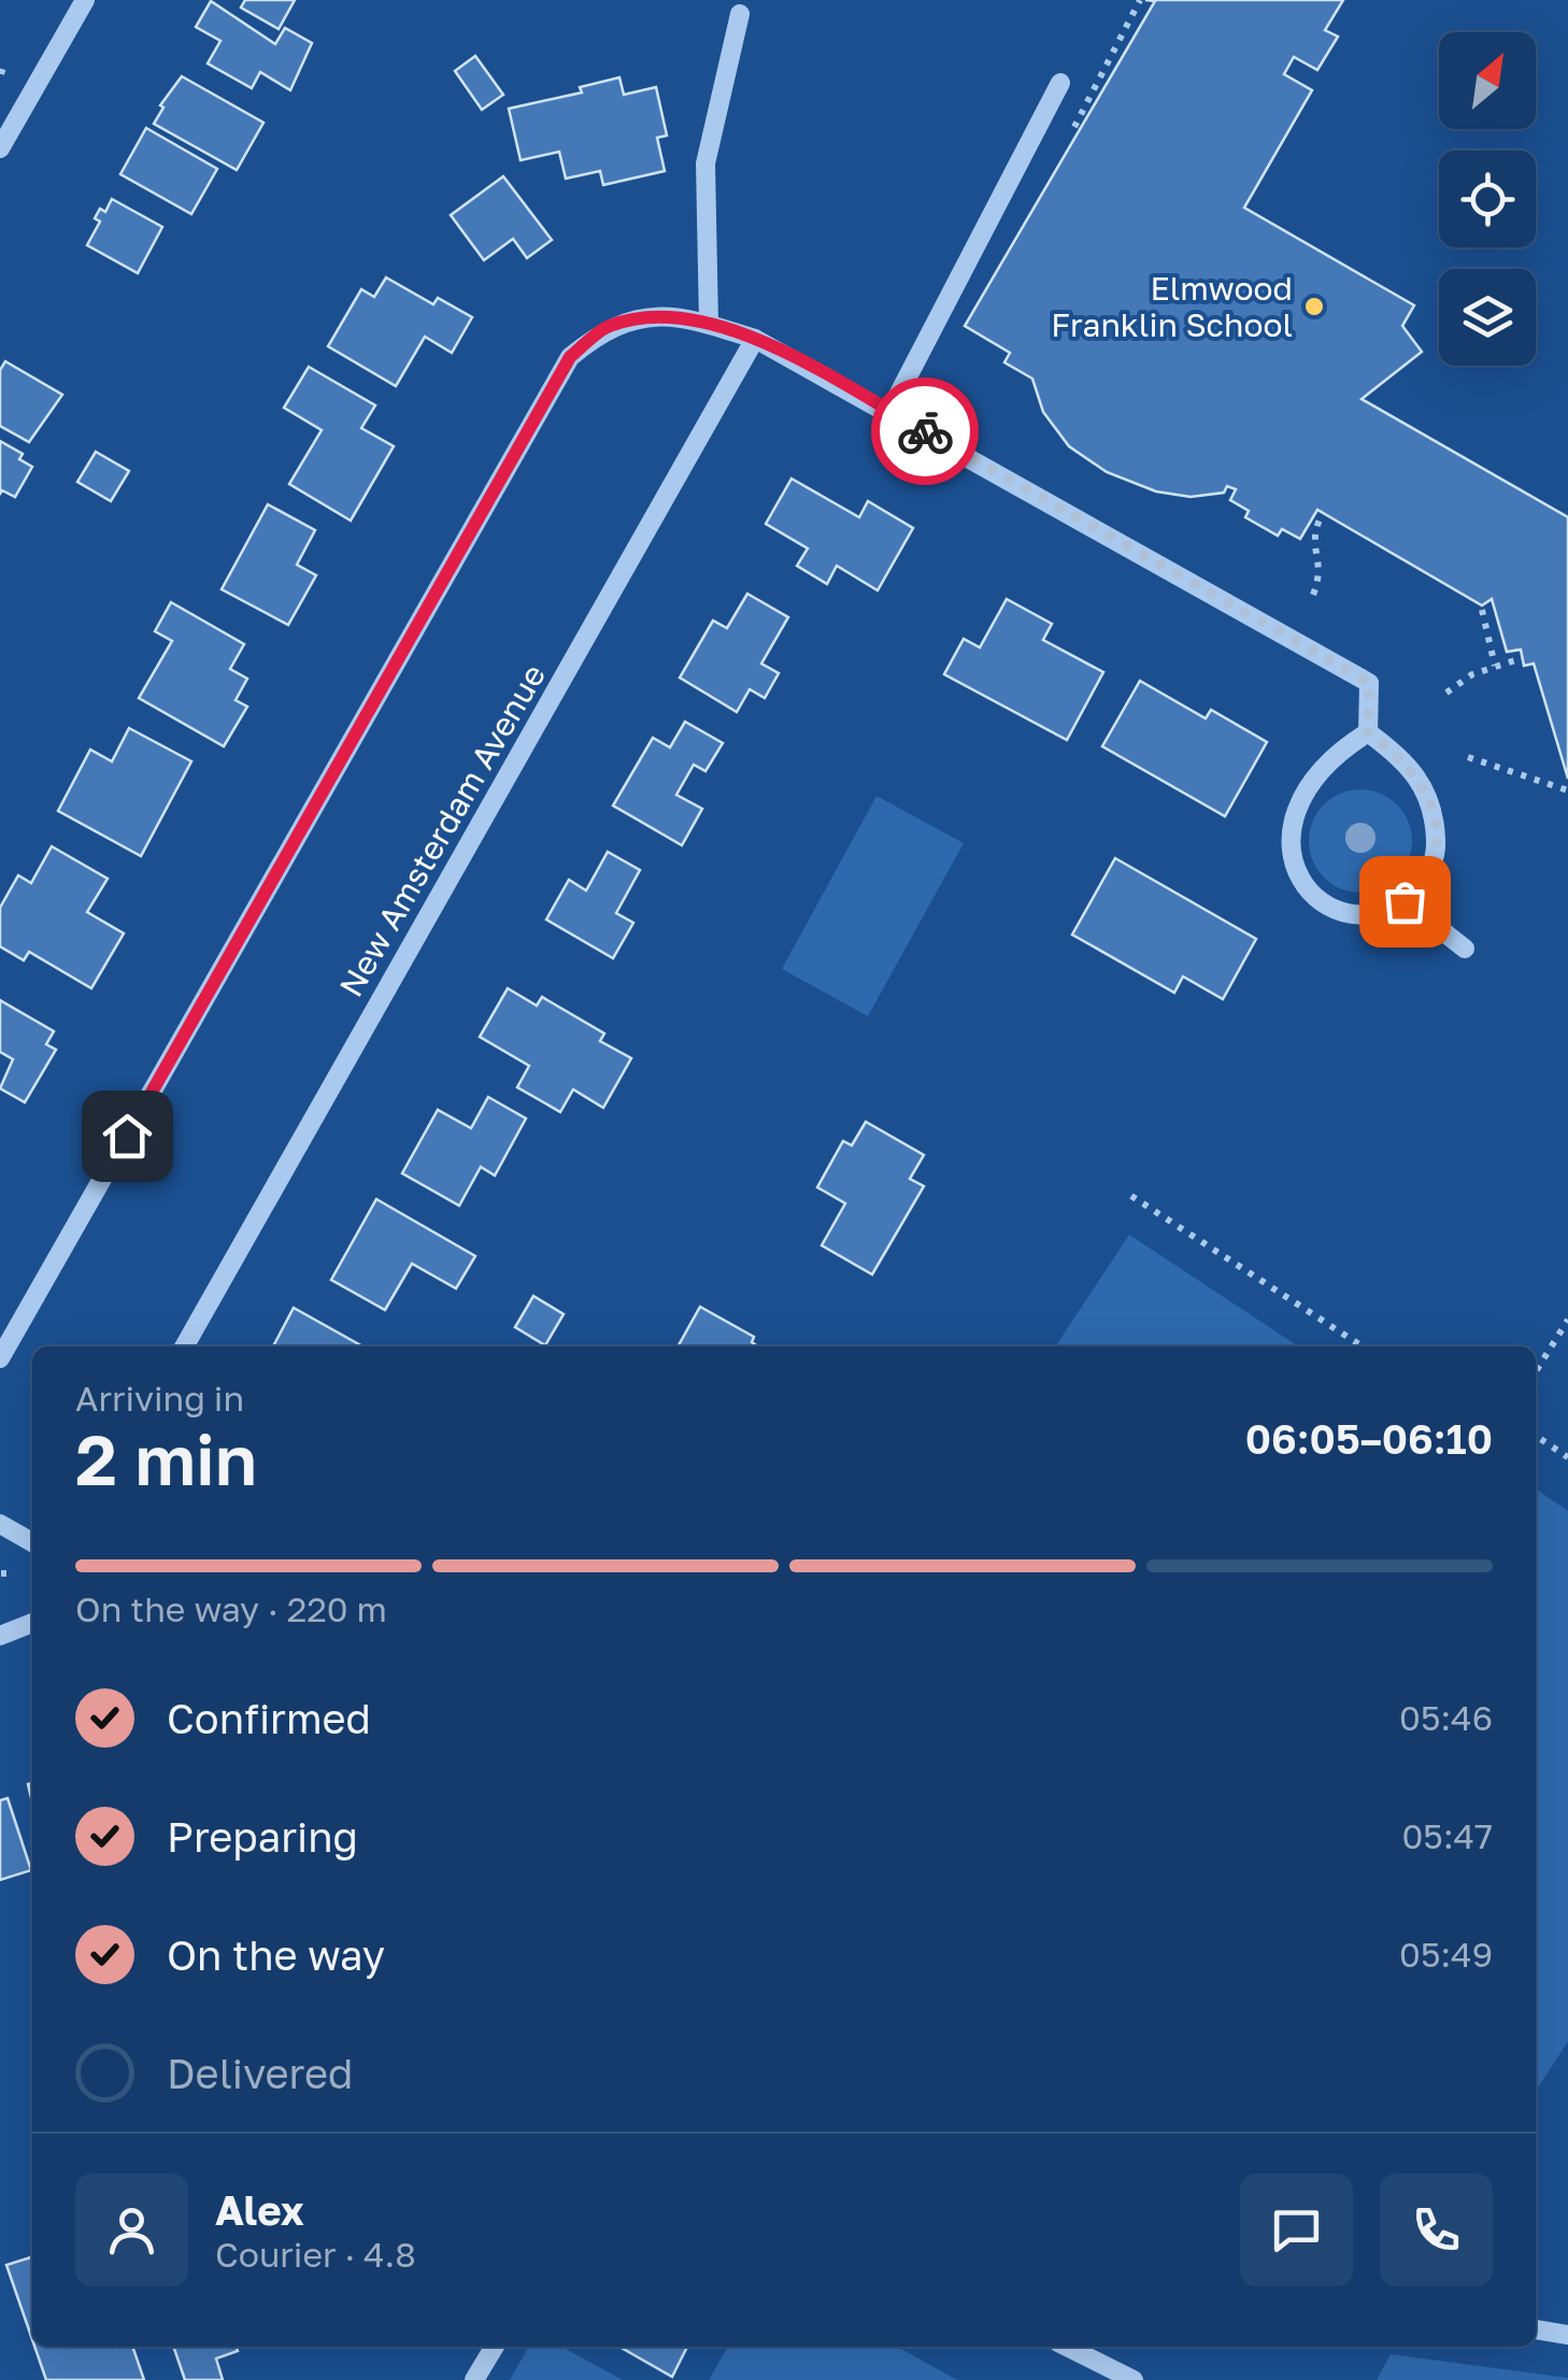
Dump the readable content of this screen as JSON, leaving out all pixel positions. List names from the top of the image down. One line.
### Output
{"streets":{"street":["New Amsterdam Avenue"]},"places":["Elmwood Franklin School"],"north":"top right","page":{"heading":["2 min","Arriving in","06:05–06:10"],"panel":["Alex","Courier · 4.8"],"bar":"On the way · 220 m","list":[["Confirmed","05:46"],["Preparing","05:47"],["On the way","05:49"],"Delivered"]}}
